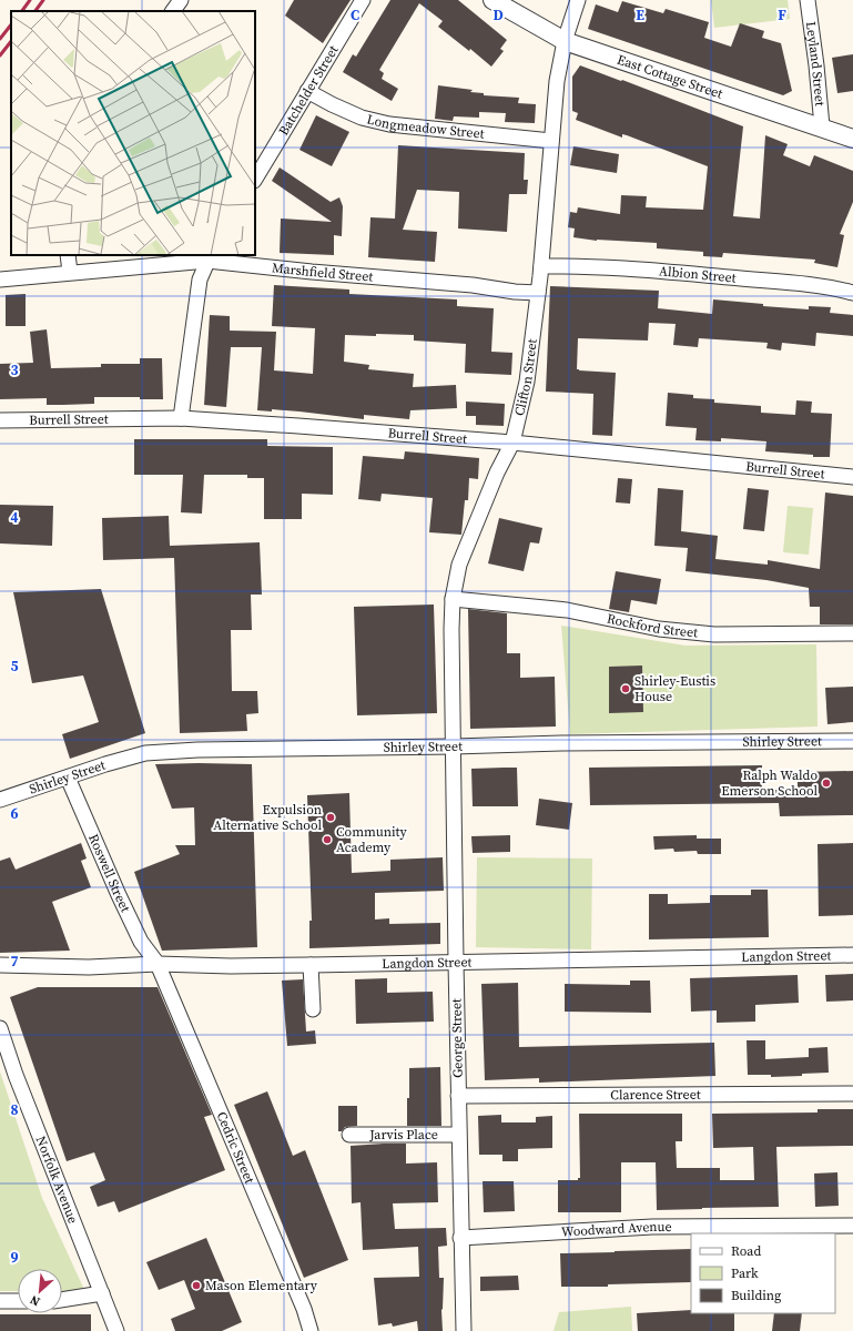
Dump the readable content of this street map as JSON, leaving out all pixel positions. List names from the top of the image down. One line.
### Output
{"streets":{"street":["Leyland Street","East Cottage Street","Batchelder Street","Longmeadow Street","Marshfield Street","Albion Street","Clifton Street","Burrell Street","Rockford Street","Shirley Street","Roswell Street","Langdon Street","George Street","Clarence Street","Jarvis Place","Cedric Street","Norfolk Avenue","Woodward Avenue"]},"crossings":[["Leyland Street","East Cottage Street"],["East Cottage Street","Clifton Street"],["Batchelder Street","Longmeadow Street"],["Longmeadow Street","Clifton Street"],["Marshfield Street","Clifton Street"],["Albion Street","Clifton Street"],["Clifton Street","Burrell Street"],["Clifton Street","Rockford Street"],["Clifton Street","Shirley Street"],["Clifton Street","George Street"],["Shirley Street","Roswell Street"],["Shirley Street","George Street"],["Roswell Street","Langdon Street"],["Roswell Street","Cedric Street"],["Langdon Street","George Street"],["Langdon Street","Cedric Street"],["George Street","Clarence Street"],["George Street","Jarvis Place"],["George Street","Woodward Avenue"]],"places":["Shirley-Eustis House","Ralph Waldo Emerson School","Expulsion Alternative School","Community Academy","Mason Elementary"],"legend":["Road","Park","Building"],"north":"bottom left","grid":{"columns":["C","D","E","F"],"rows":["3","4","5","6","7","8","9"]}}
